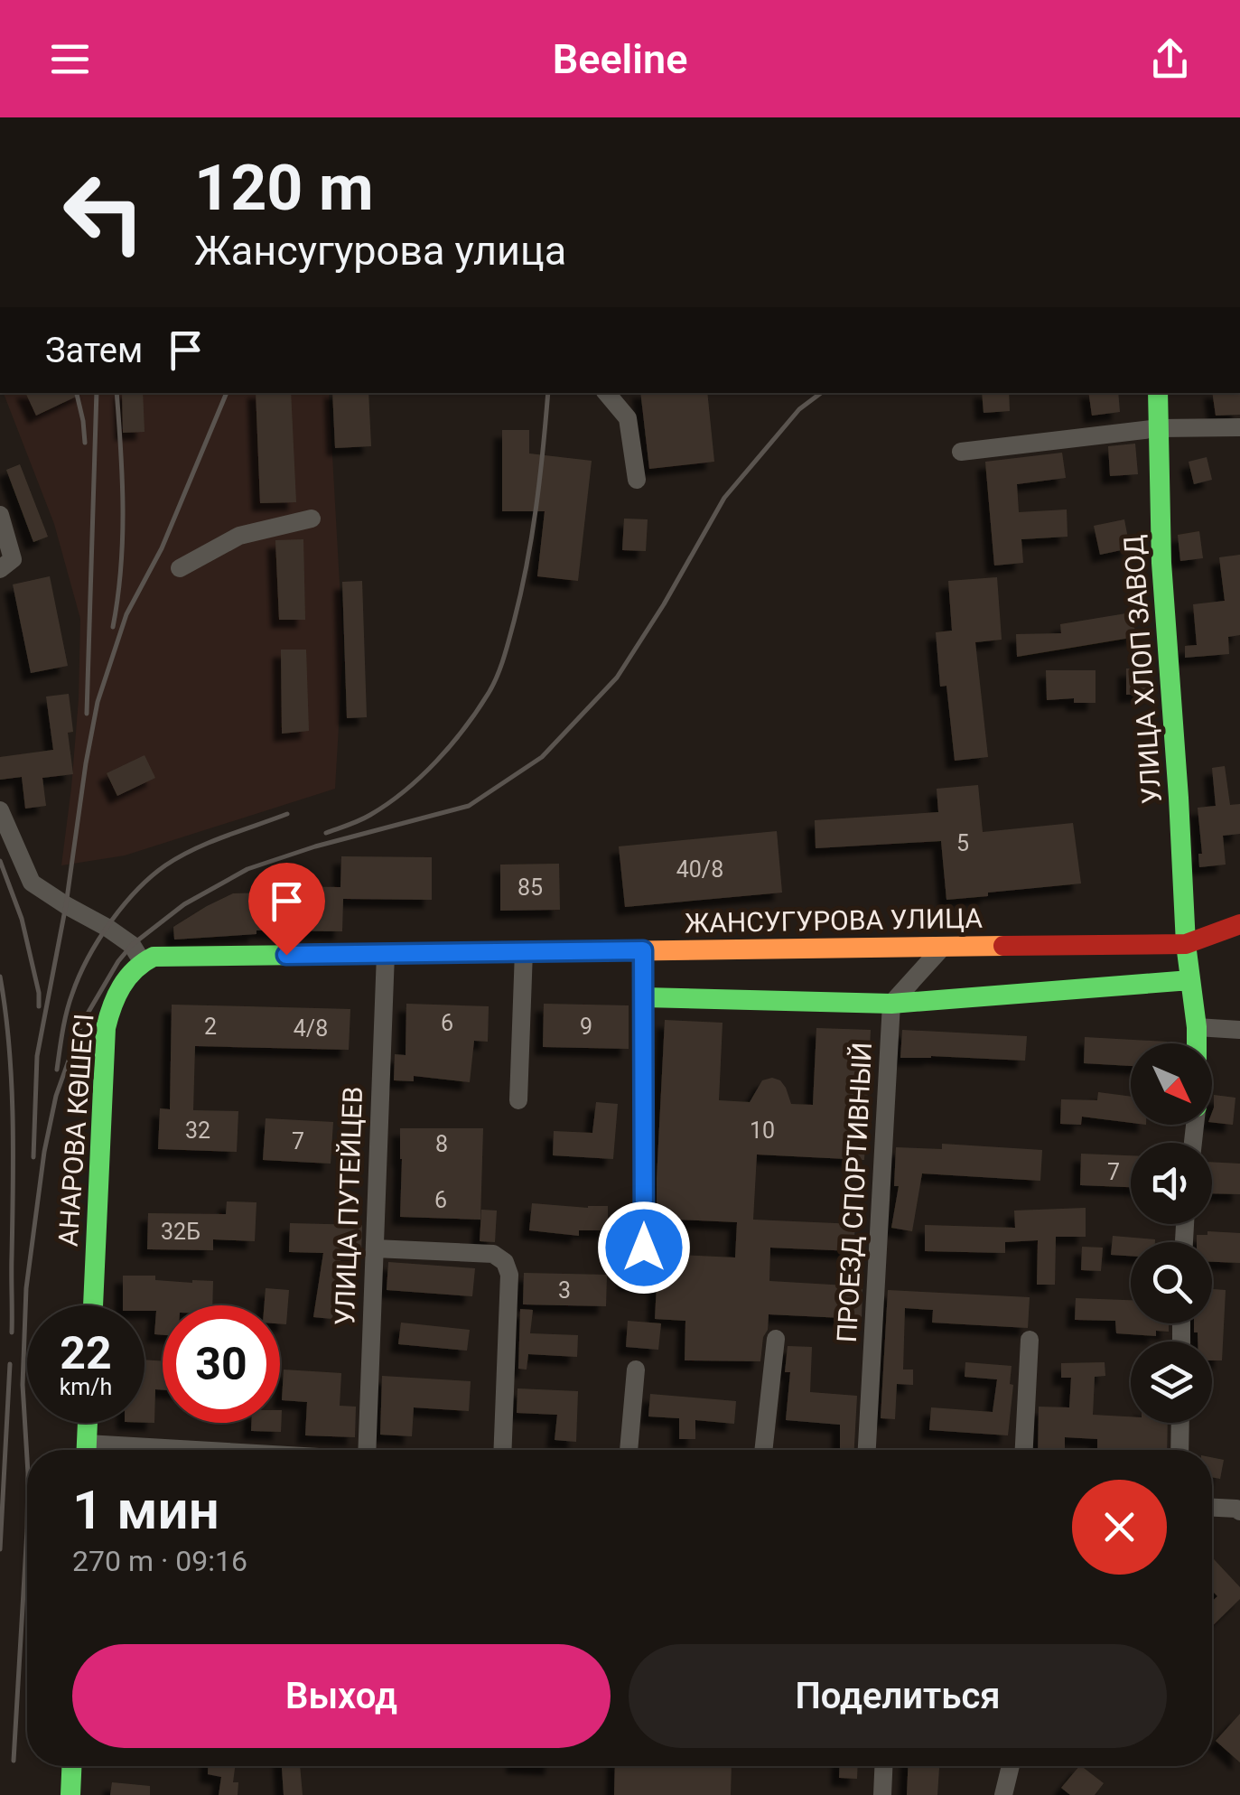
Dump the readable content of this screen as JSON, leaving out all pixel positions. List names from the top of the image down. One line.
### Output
{"streets":{"street":["УЛИЦА ХЛОП ЗАВОД","ЖАНСУГУРОВА УЛИЦА","АНАРОВА КӨШЕСІ","ПРОЕЗД СПОРТИВНЫЙ","УЛИЦА ПУТЕЙЦЕВ"]},"crossings":[["УЛИЦА ХЛОП ЗАВОД","ЖАНСУГУРОВА УЛИЦА"],["ЖАНСУГУРОВА УЛИЦА","АНАРОВА КӨШЕСІ"],["ЖАНСУГУРОВА УЛИЦА","УЛИЦА ПУТЕЙЦЕВ"]],"house_numbers":["5","40/8","85","6","2","9","4/8","32","10","7","8","7","6","32Б","3"],"north":"bottom right","page":{"header":"Beeline","turn":["120 m","Жансугурова улица"],"then":"Затем","speed":"22 km/h","limit":"30","heading":["1 мин","270 m · 09:16"],"buttons":["Выход","Поделиться"]}}
